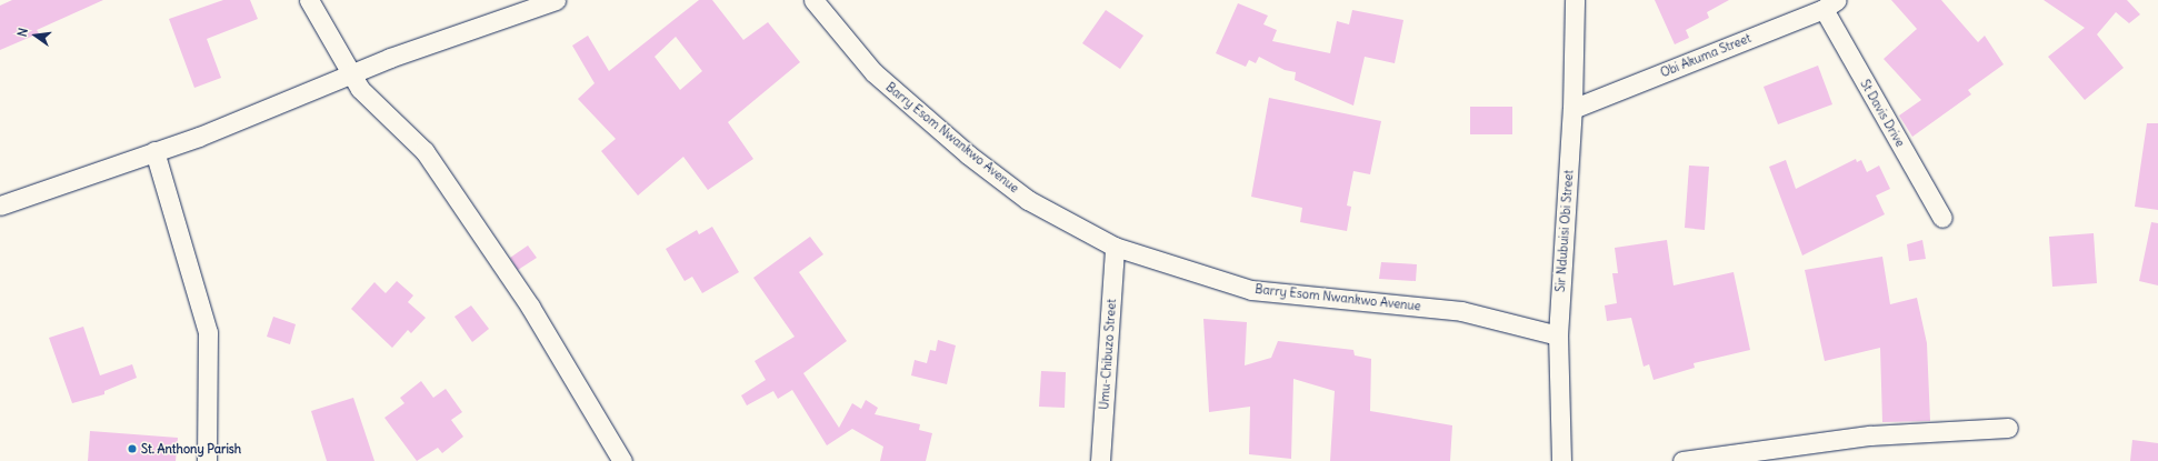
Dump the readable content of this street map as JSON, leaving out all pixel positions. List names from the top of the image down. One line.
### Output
{"streets":{"street":["Obi Akuma Street","St Davis Drive","Barry Esom Nwankwo Avenue","Sir Ndubuisi Obi Street","Umu-Chibuzo Street"]},"crossings":[["Obi Akuma Street","St Davis Drive"],["Obi Akuma Street","Sir Ndubuisi Obi Street"],["Barry Esom Nwankwo Avenue","Sir Ndubuisi Obi Street"],["Barry Esom Nwankwo Avenue","Umu-Chibuzo Street"]],"places":["St. Anthony Parish"],"north":"left"}
